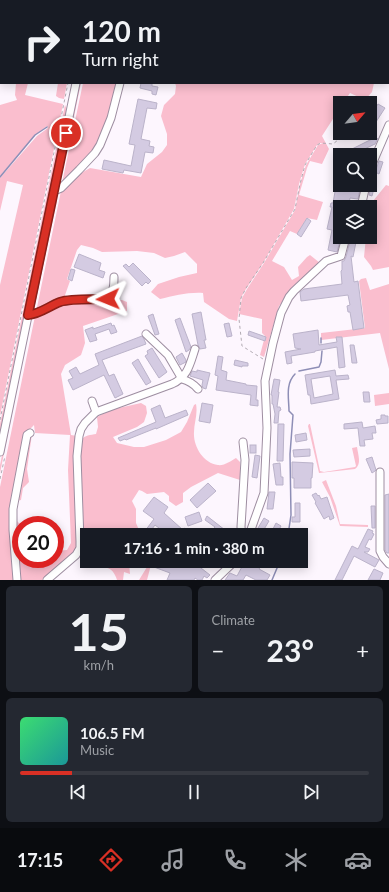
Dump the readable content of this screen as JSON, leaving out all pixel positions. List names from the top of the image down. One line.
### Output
{"north":"top right","page":{"turn":["120 m","Turn right"],"limit":"20","trip":"17:16 · 1 min · 380 m","tile":[["15","km/h"],"Climate"],"heat":["−","23°","+"],"song":["106.5 FM","Music"],"tabs":"17:15"}}
